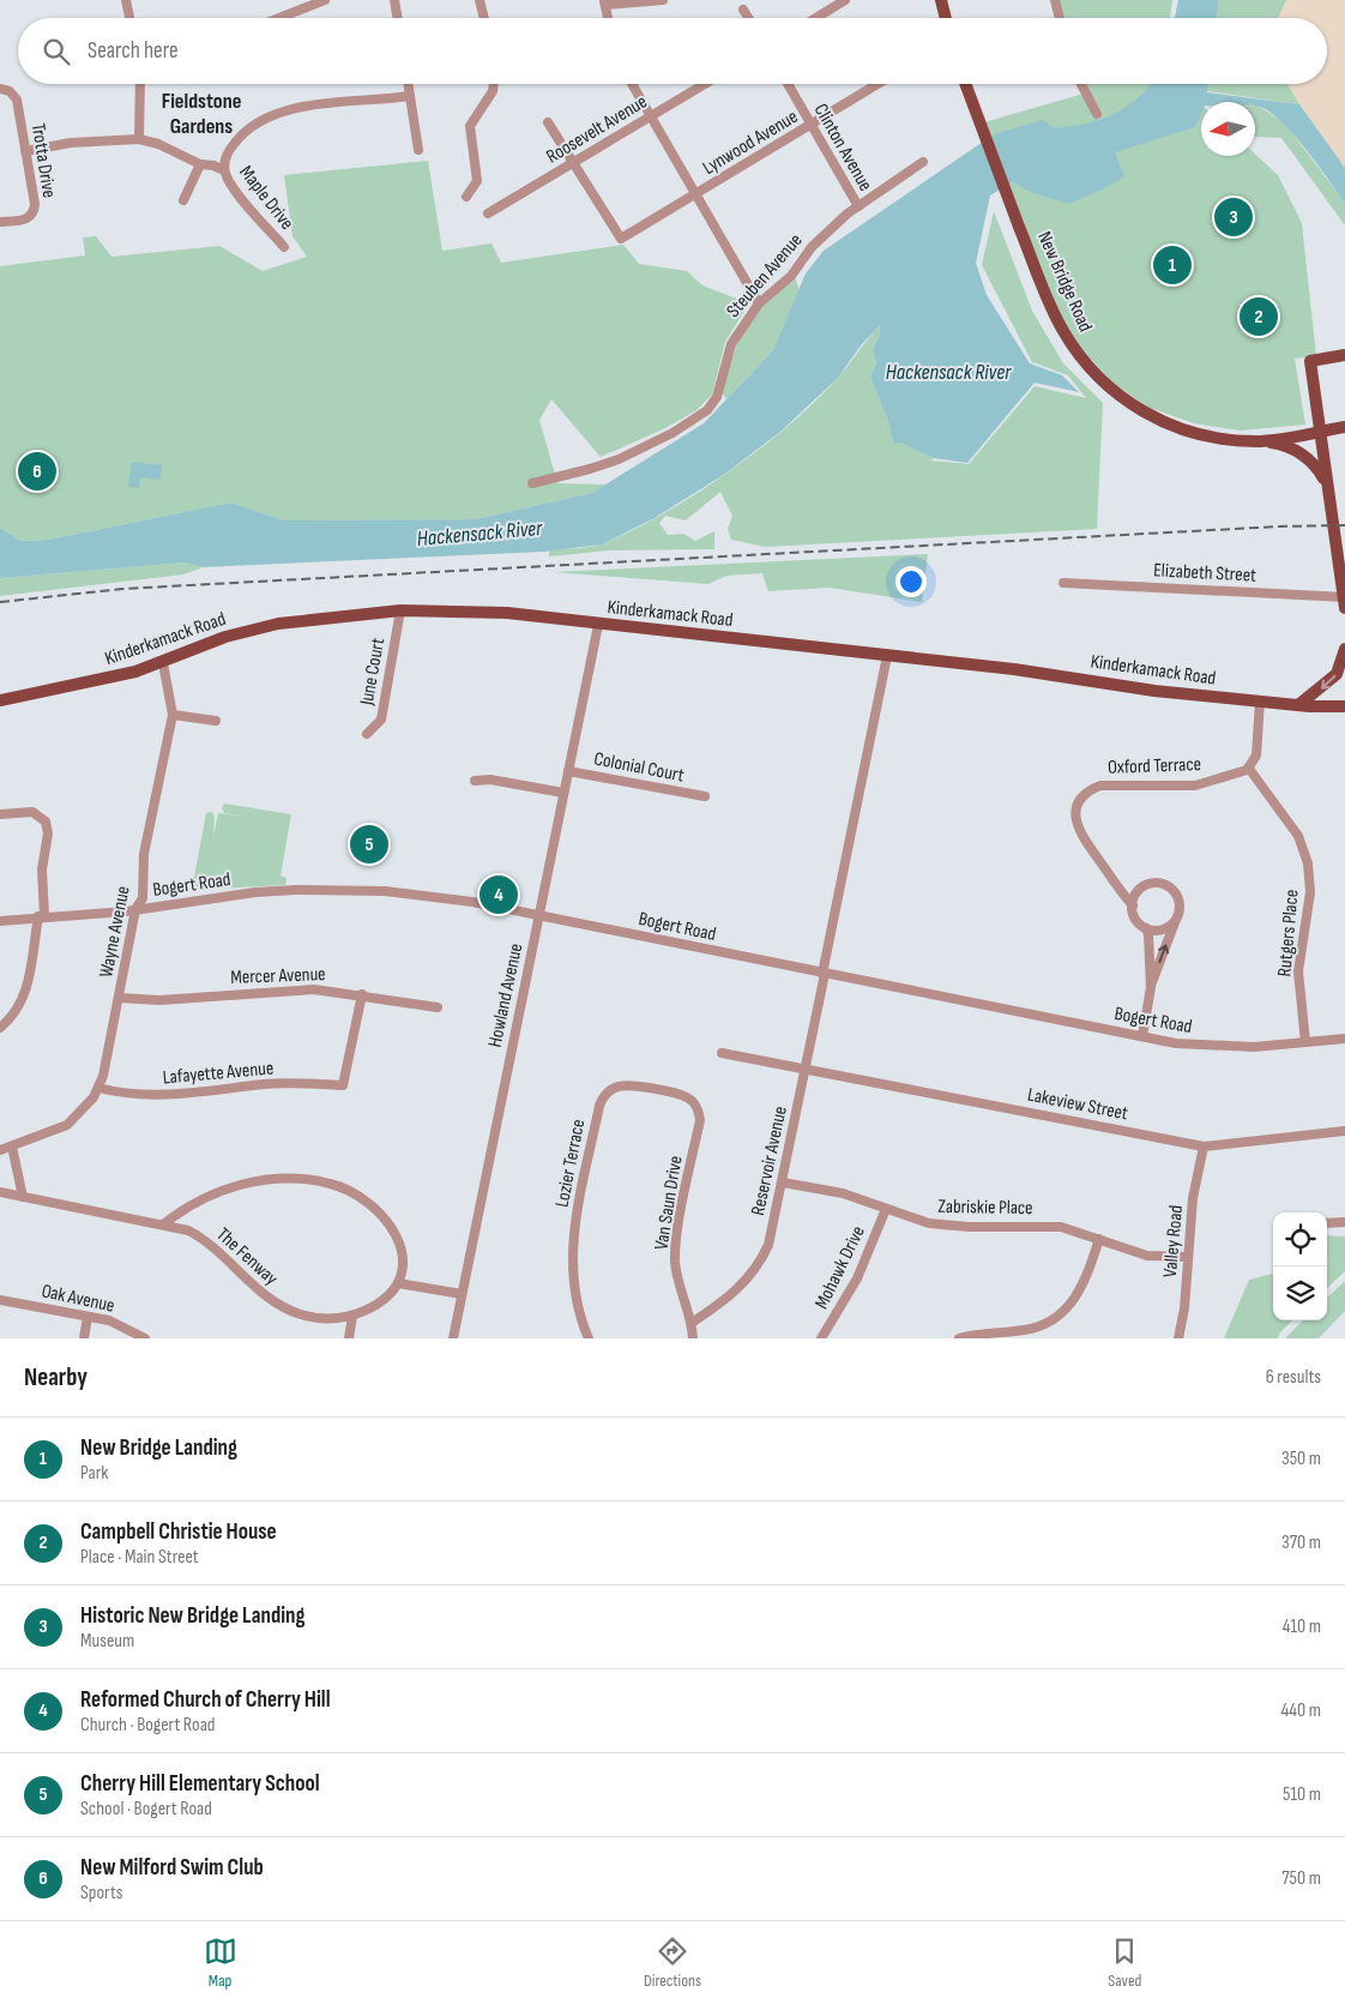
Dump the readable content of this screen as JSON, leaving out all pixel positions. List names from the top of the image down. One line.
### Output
{"streets":{"main road":["New Bridge Road","Kinderkamack Road"],"street":["Roosevelt Avenue","Lynwood Avenue","Clinton Avenue","Trotta Drive","Maple Drive","Steuben Avenue","Elizabeth Street","June Court","Oxford Terrace","Colonial Court","Bogert Road","Wayne Avenue","Rutgers Place","Mercer Avenue","Howland Avenue","Lafayette Avenue","Lakeview Street","Reservoir Avenue","Lozier Terrace","Van Saun Drive","Zabriskie Place","Valley Road","The Fenway","Mohawk Drive","Oak Avenue"]},"crossings":[["Roosevelt Avenue","Lynwood Avenue"],["Lynwood Avenue","Clinton Avenue"],["Clinton Avenue","Steuben Avenue"],["Kinderkamack Road","June Court"],["Kinderkamack Road","Wayne Avenue"],["Kinderkamack Road","Howland Avenue"],["Kinderkamack Road","Reservoir Avenue"],["Oxford Terrace","Bogert Road"],["Oxford Terrace","Rutgers Place"],["Colonial Court","Howland Avenue"],["Bogert Road","Wayne Avenue"],["Bogert Road","Rutgers Place"],["Bogert Road","Howland Avenue"],["Bogert Road","Reservoir Avenue"],["Wayne Avenue","Mercer Avenue"],["Wayne Avenue","Lafayette Avenue"],["Mercer Avenue","Lafayette Avenue"],["Lakeview Street","Reservoir Avenue"],["Lakeview Street","Valley Road"],["Reservoir Avenue","Van Saun Drive"],["Reservoir Avenue","Zabriskie Place"],["Lozier Terrace","Van Saun Drive"],["Zabriskie Place","Valley Road"],["Zabriskie Place","Mohawk Drive"]],"districts":["Fieldstone Gardens"],"water":["Hackensack River"],"north":"left","page":{"search":"Search here","pins":["3","1","2","6","5","4"],"heading":["Nearby","6 results"],"list":[{"mark":"1","name":"New Bridge Landing","note":"Park","value":"350 m"},{"mark":"2","name":"Campbell Christie House","note":"Place · Main Street","value":"370 m"},{"mark":"3","name":"Historic New Bridge Landing","note":"Museum","value":"410 m"},{"mark":"4","name":"Reformed Church of Cherry Hill","note":"Church · Bogert Road","value":"440 m"},{"mark":"5","name":"Cherry Hill Elementary School","note":"School · Bogert Road","value":"510 m"},{"mark":"6","name":"New Milford Swim Club","note":"Sports","value":"750 m"}],"nav":["Map","Directions","Saved"]}}
